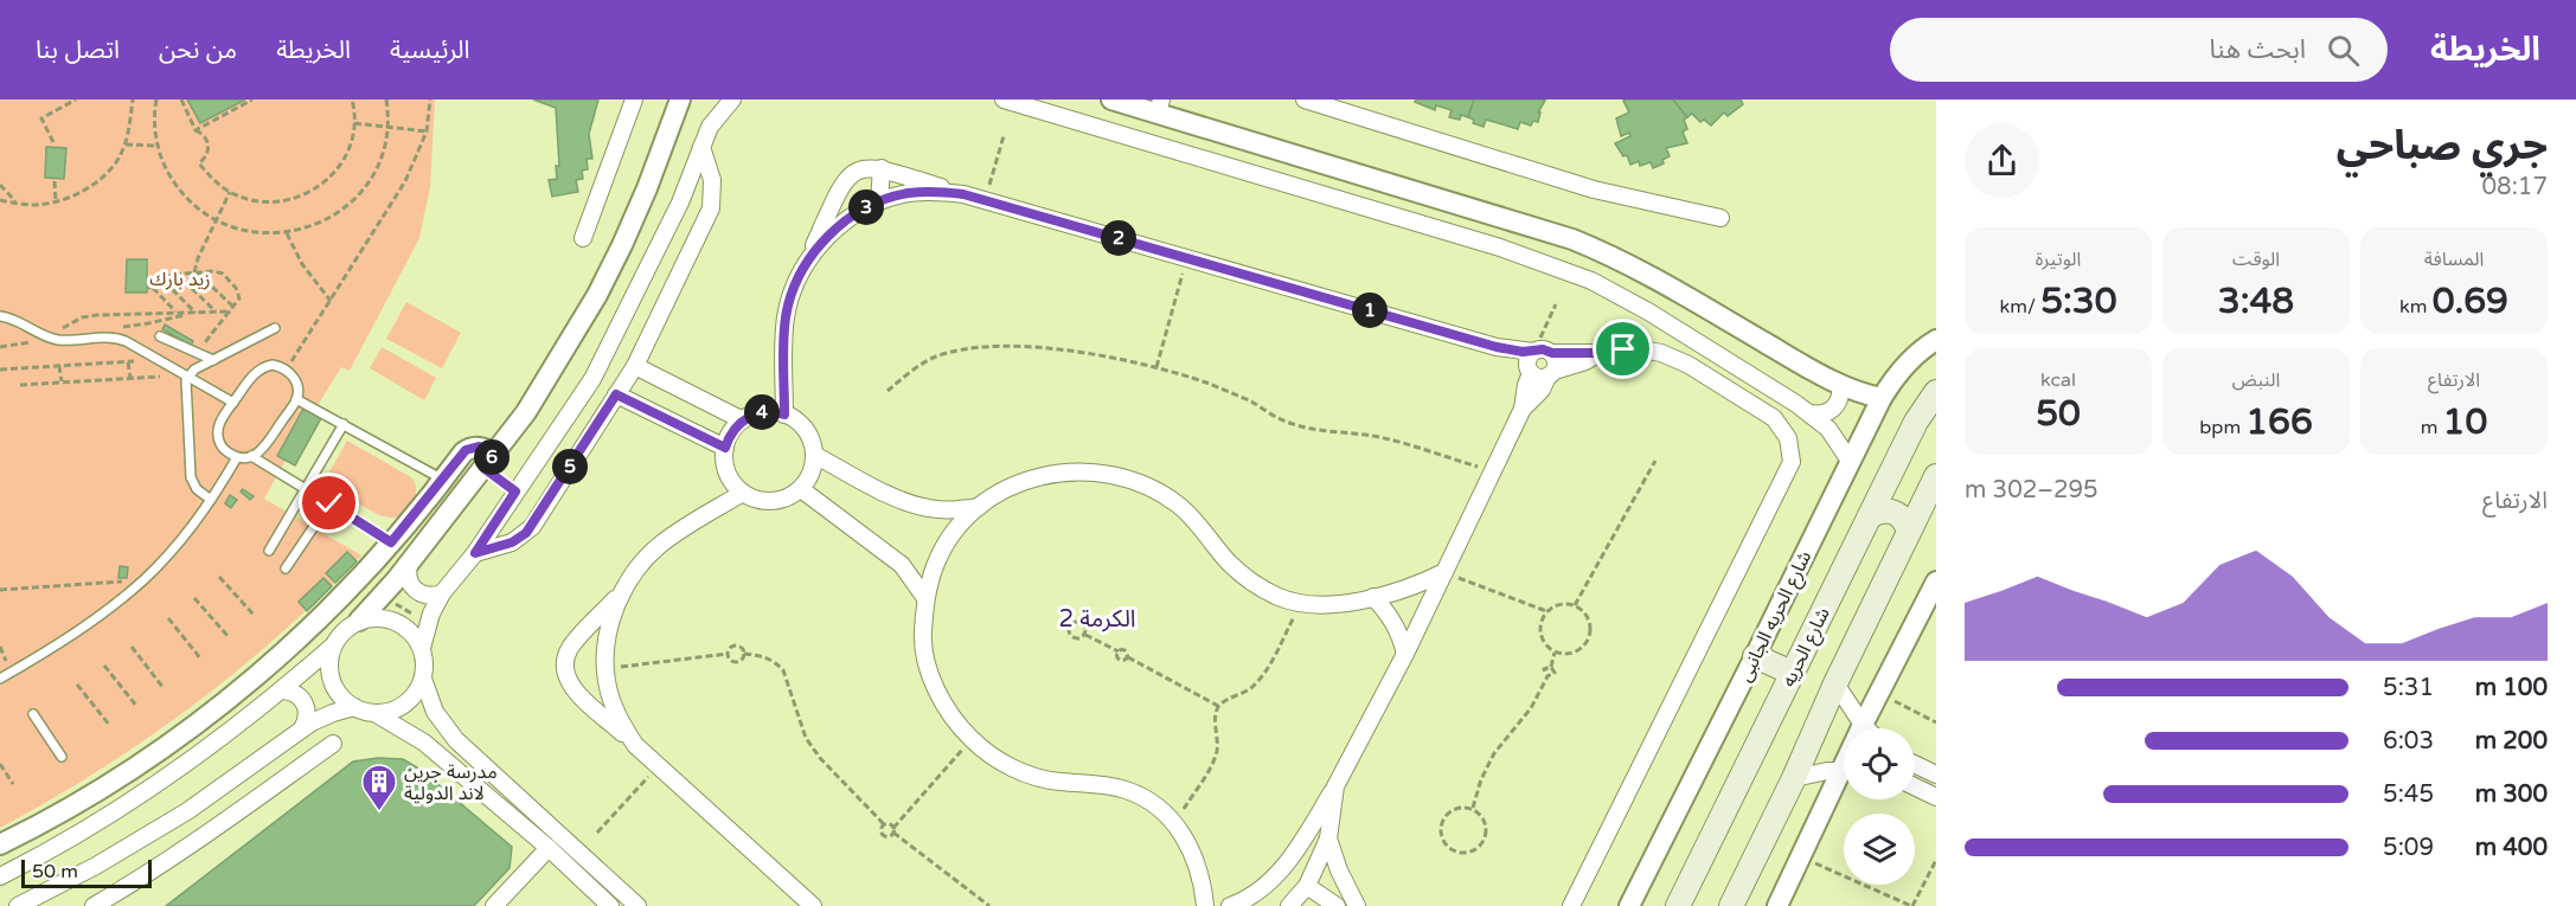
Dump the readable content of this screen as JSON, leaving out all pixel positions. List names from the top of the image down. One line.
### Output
{"streets":{"main road":["شارع الحريه"],"street":["شارع الحريه الجانبى"]},"districts":["الكرمة 2"],"parks":["زيد بارك"],"places":{"building":["مدرسة جرين لاند الدولية"]},"scale_bar":"50 m","page":{"header":"الخريطة","search":"ابحث هنا","nav":["الرئيسية","الخريطة","من نحن","اتصل بنا"],"heading":["جري صباحي","08:17"],"pins":["3","2","1","4","6","5"],"stats":[["المسافة","0.69 km"],["الوقت","3:48"],["الوتيرة","5:30 /km"],["الارتفاع","10 m"],["النبض","166 bpm"],["kcal","50"]],"chart":["الارتفاع","295–302 m"],"list":[{"name":"100 m","note":"5:31"},{"name":"200 m","note":"6:03"},{"name":"300 m","note":"5:45"},{"name":"400 m","note":"5:09"}],"scale":"50 m"}}
